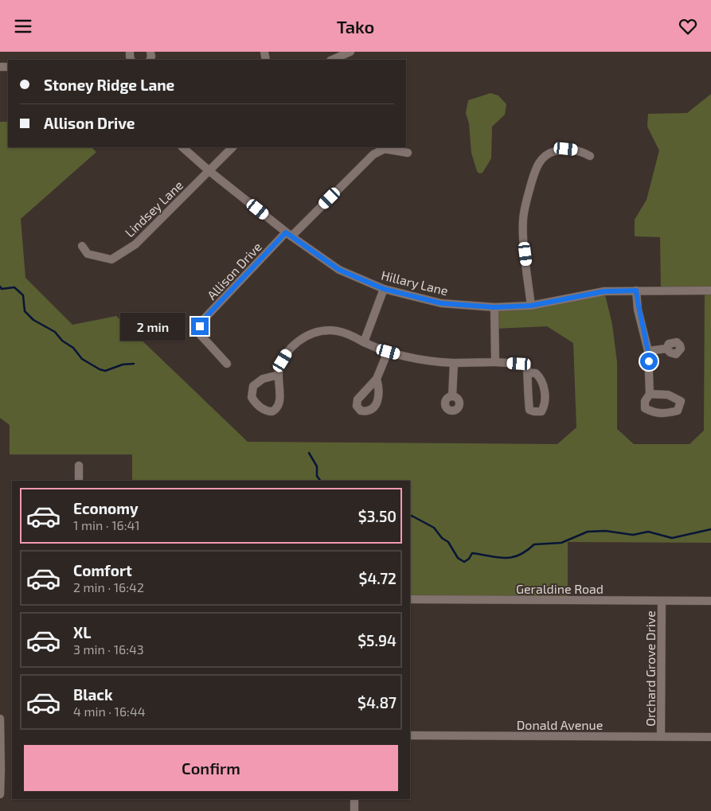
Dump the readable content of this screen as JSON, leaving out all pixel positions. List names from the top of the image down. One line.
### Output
{"streets":{"street":["Lindsey Lane","Allison Drive","Hillary Lane","Geraldine Road","Orchard Grove Drive","Donald Avenue"]},"crossings":[["Lindsey Lane","Hillary Lane"],["Allison Drive","Hillary Lane"],["Geraldine Road","Orchard Grove Drive"],["Orchard Grove Drive","Donald Avenue"]],"page":{"header":"Tako","banner":["Stoney Ridge Lane","Allison Drive"],"bubble":"2 min","list":[{"name":"Economy","note":"1 min · 16:41","value":"$3.50"},{"name":"Comfort","note":"2 min · 16:42","value":"$4.72"},{"name":"XL","note":"3 min · 16:43","value":"$5.94"},{"name":"Black","note":"4 min · 16:44","value":"$4.87"}],"buttons":"Confirm"}}
